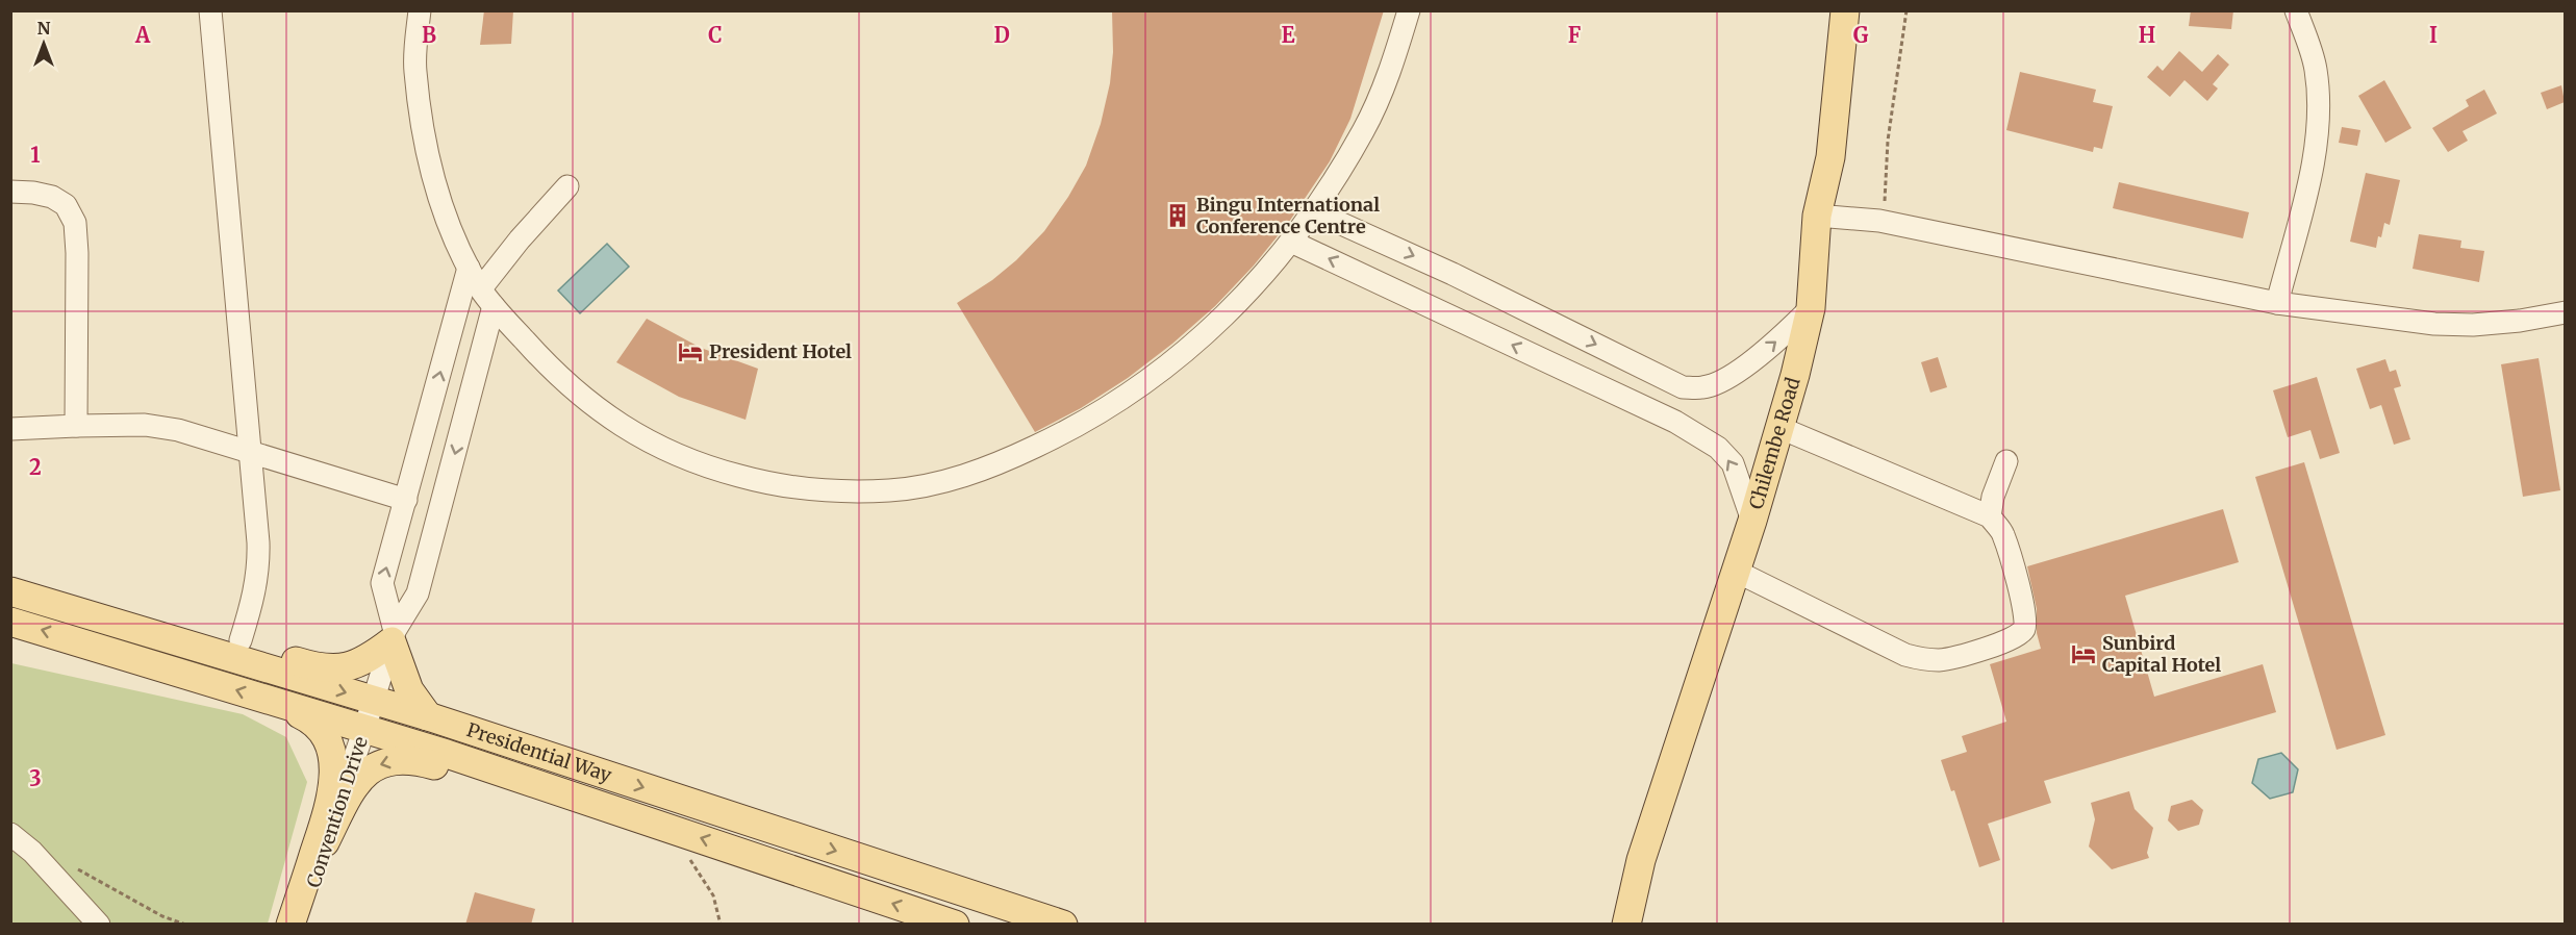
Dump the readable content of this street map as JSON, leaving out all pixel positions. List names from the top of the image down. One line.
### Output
{"streets":{"main road":["Chilembe Road","Presidential Way"],"street":["Convention Drive"]},"crossings":[["Presidential Way","Convention Drive"]],"places":{"building":["Bingu International Conference Centre"],"hotel":["President Hotel","Sunbird Capital Hotel"]},"north":"top","grid":{"columns":["A","B","C","D","E","F","G","H","I"],"rows":["1","2","3"]}}
